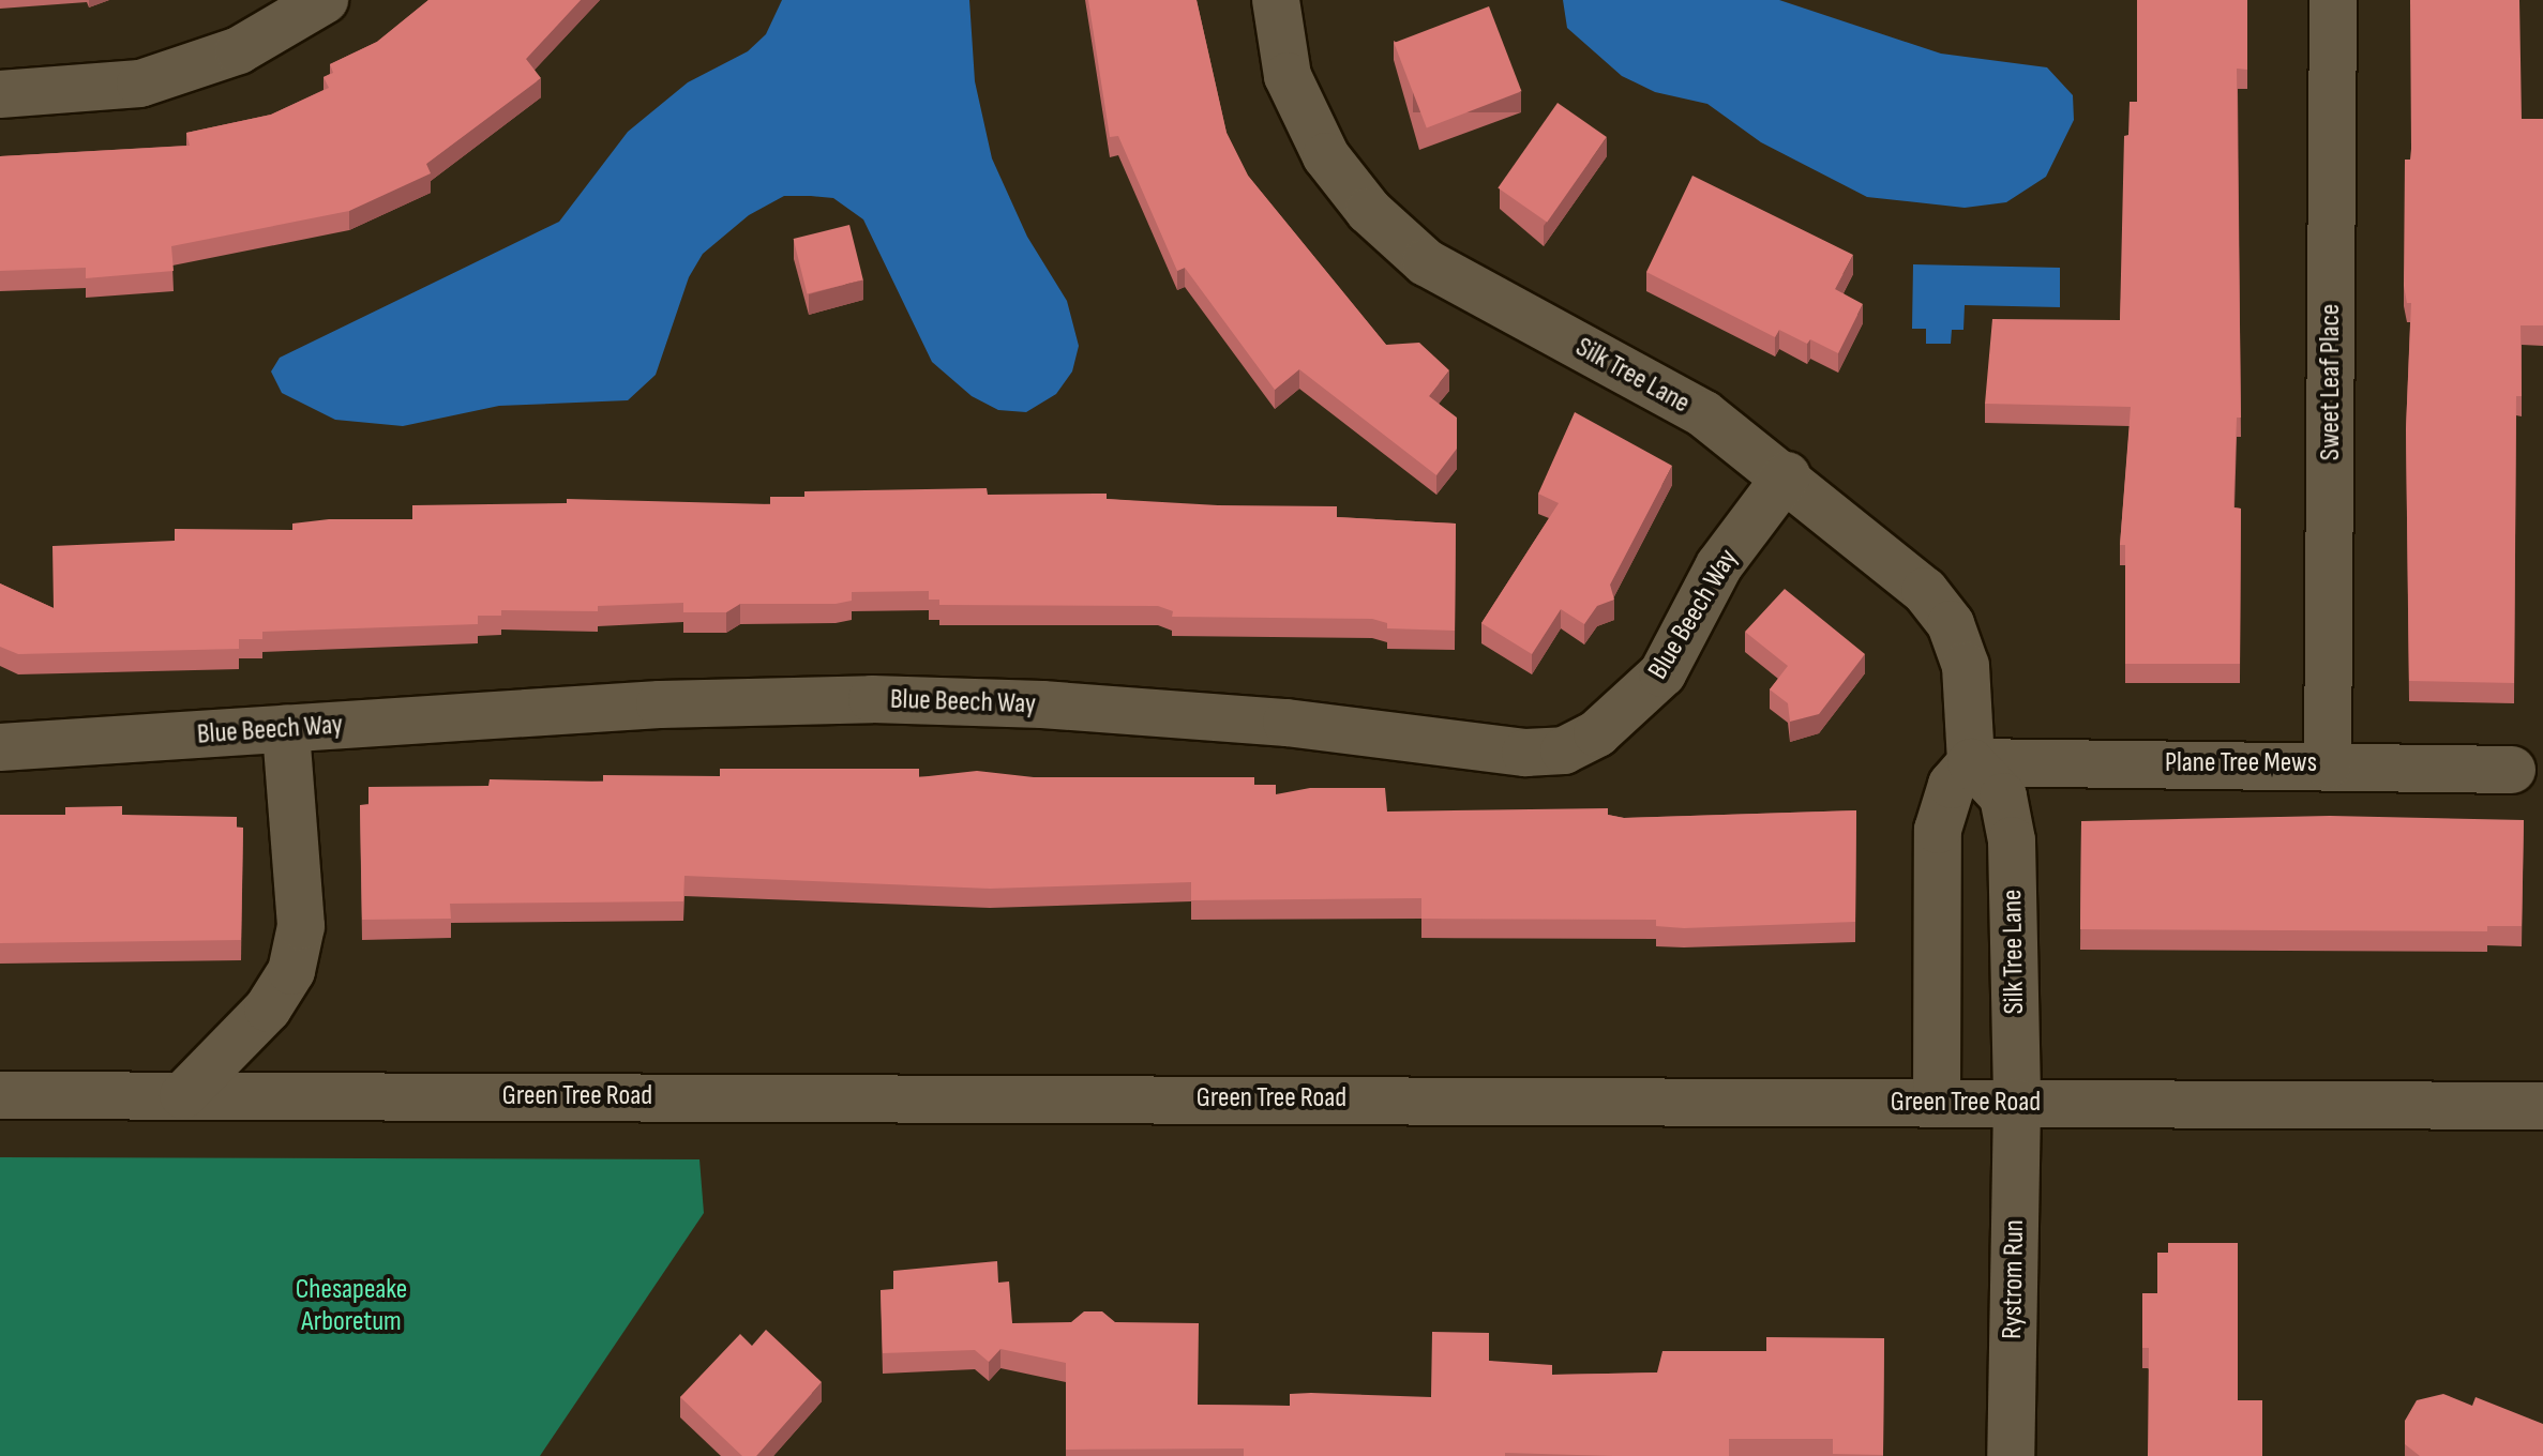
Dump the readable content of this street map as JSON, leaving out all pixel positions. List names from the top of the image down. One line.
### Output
{"streets":{"street":["Silk Tree Lane","Sweet Leaf Place","Blue Beech Way","Plane Tree Mews","Green Tree Road","Rystrom Run"]},"crossings":[["Silk Tree Lane","Blue Beech Way"],["Silk Tree Lane","Plane Tree Mews"],["Silk Tree Lane","Green Tree Road"],["Silk Tree Lane","Rystrom Run"],["Sweet Leaf Place","Plane Tree Mews"],["Green Tree Road","Rystrom Run"]],"parks":["Chesapeake Arboretum"]}
